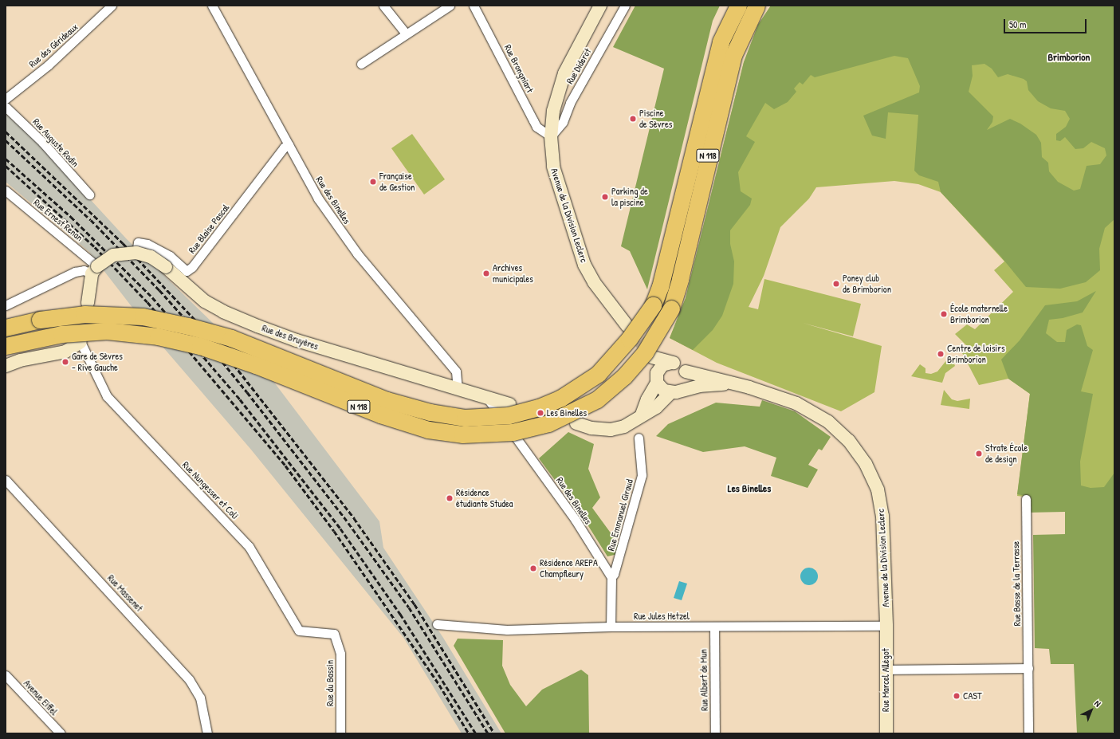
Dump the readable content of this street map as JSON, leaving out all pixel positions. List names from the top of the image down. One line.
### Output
{"streets":{"highway":["N 118"],"main road":["Avenue de la Division Leclerc","Rue des Bruyères","Rue Marcel Allégot"],"street":["Rue des Gérideaux","Rue Diderot","Rue Brongniart","Rue Auguste Rodin","Rue des Binelles","Rue Ernest Renan","Rue Blaise Pascal","Rue Nungesser et Coli","Rue Emmanuel Giraud","Rue Basse de la Terrasse","Rue Massenet","Rue Jules Hetzel","Rue Albert de Mun","Rue du Bassin","Avenue Eiffel"]},"crossings":[["Rue Diderot","Rue Brongniart"],["Rue Diderot","Avenue de la Division Leclerc"],["Rue Brongniart","Avenue de la Division Leclerc"],["Rue des Binelles","Rue Blaise Pascal"],["Rue des Binelles","Rue des Bruyères"],["Rue des Binelles","Rue Emmanuel Giraud"],["Avenue de la Division Leclerc","Rue Jules Hetzel"],["Avenue de la Division Leclerc","Rue Marcel Allégot"],["Rue Ernest Renan","Rue des Bruyères"],["Rue Blaise Pascal","Rue des Bruyères"],["Rue Nungesser et Coli","Rue du Bassin"],["Rue Jules Hetzel","Rue Albert de Mun"],["Rue Jules Hetzel","Rue Marcel Allégot"]],"districts":["Brimborion","Les Binelles"],"places":["Piscine de Sèvres","Française de Gestion","Parking de la piscine","Archives municipales","Poney club de Brimborion","École maternelle Brimborion","Centre de loisirs Brimborion","Gare de Sèvres - Rive Gauche","Les Binelles","Strate École de design","Résidence étudiante Studea","Résidence AREPA Champfleury","CAST"],"scale_bar":"50 m","north":"top right"}
